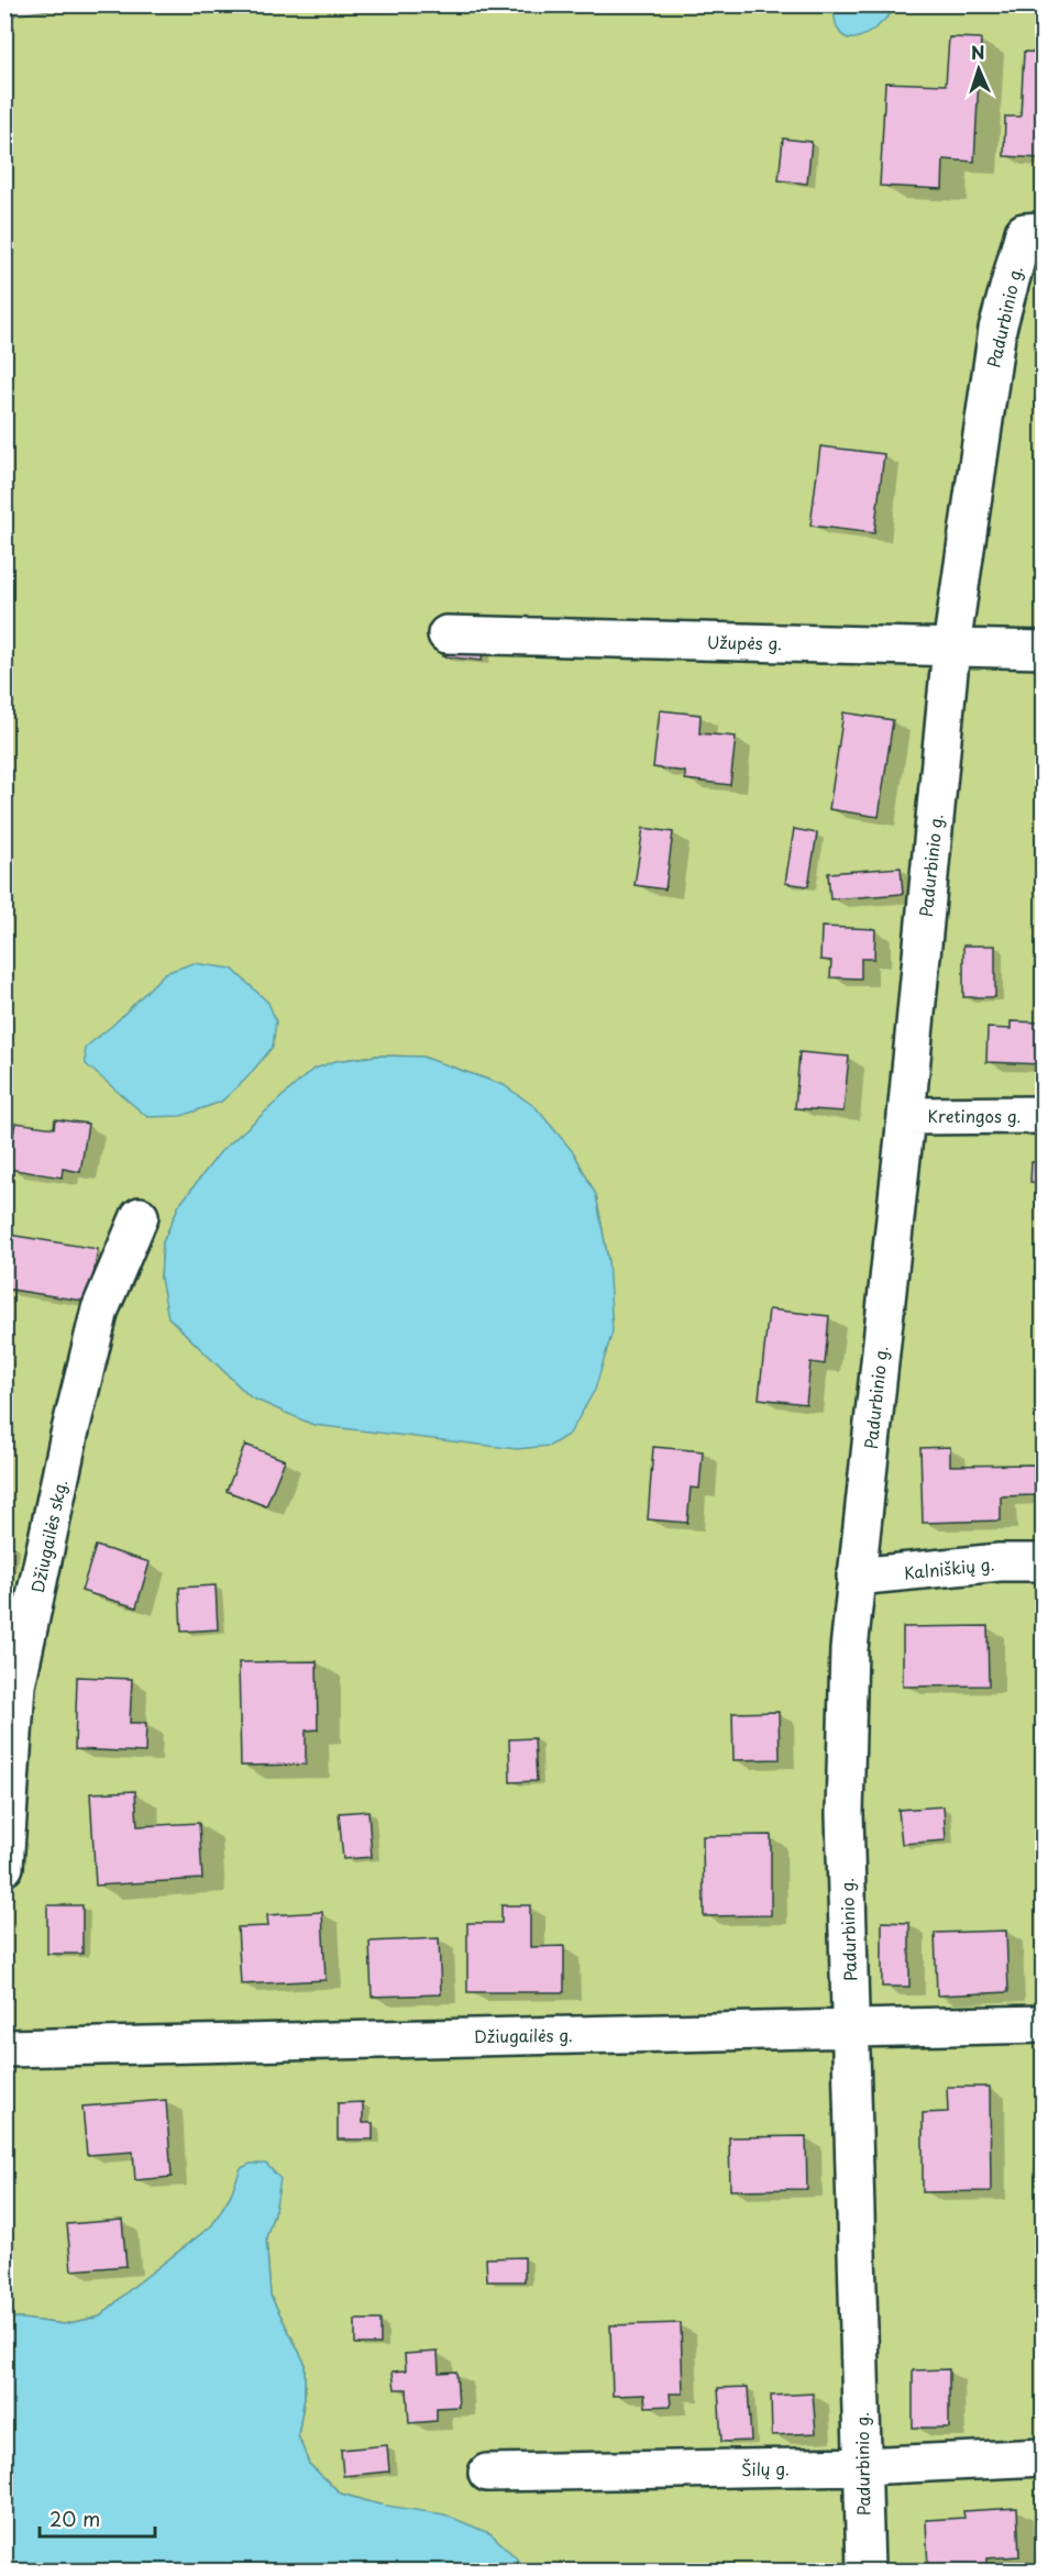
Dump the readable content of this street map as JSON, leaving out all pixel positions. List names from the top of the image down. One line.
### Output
{"streets":{"street":["Padurbinio g.","Užupės g.","Kretingos g.","Džiugailės skg.","Kalniškių g.","Džiugailės g.","Šilų g."]},"crossings":[["Padurbinio g.","Užupės g."],["Padurbinio g.","Kretingos g."],["Padurbinio g.","Kalniškių g."],["Padurbinio g.","Džiugailės g."],["Padurbinio g.","Šilų g."]],"scale_bar":"20 m","north":"top"}
